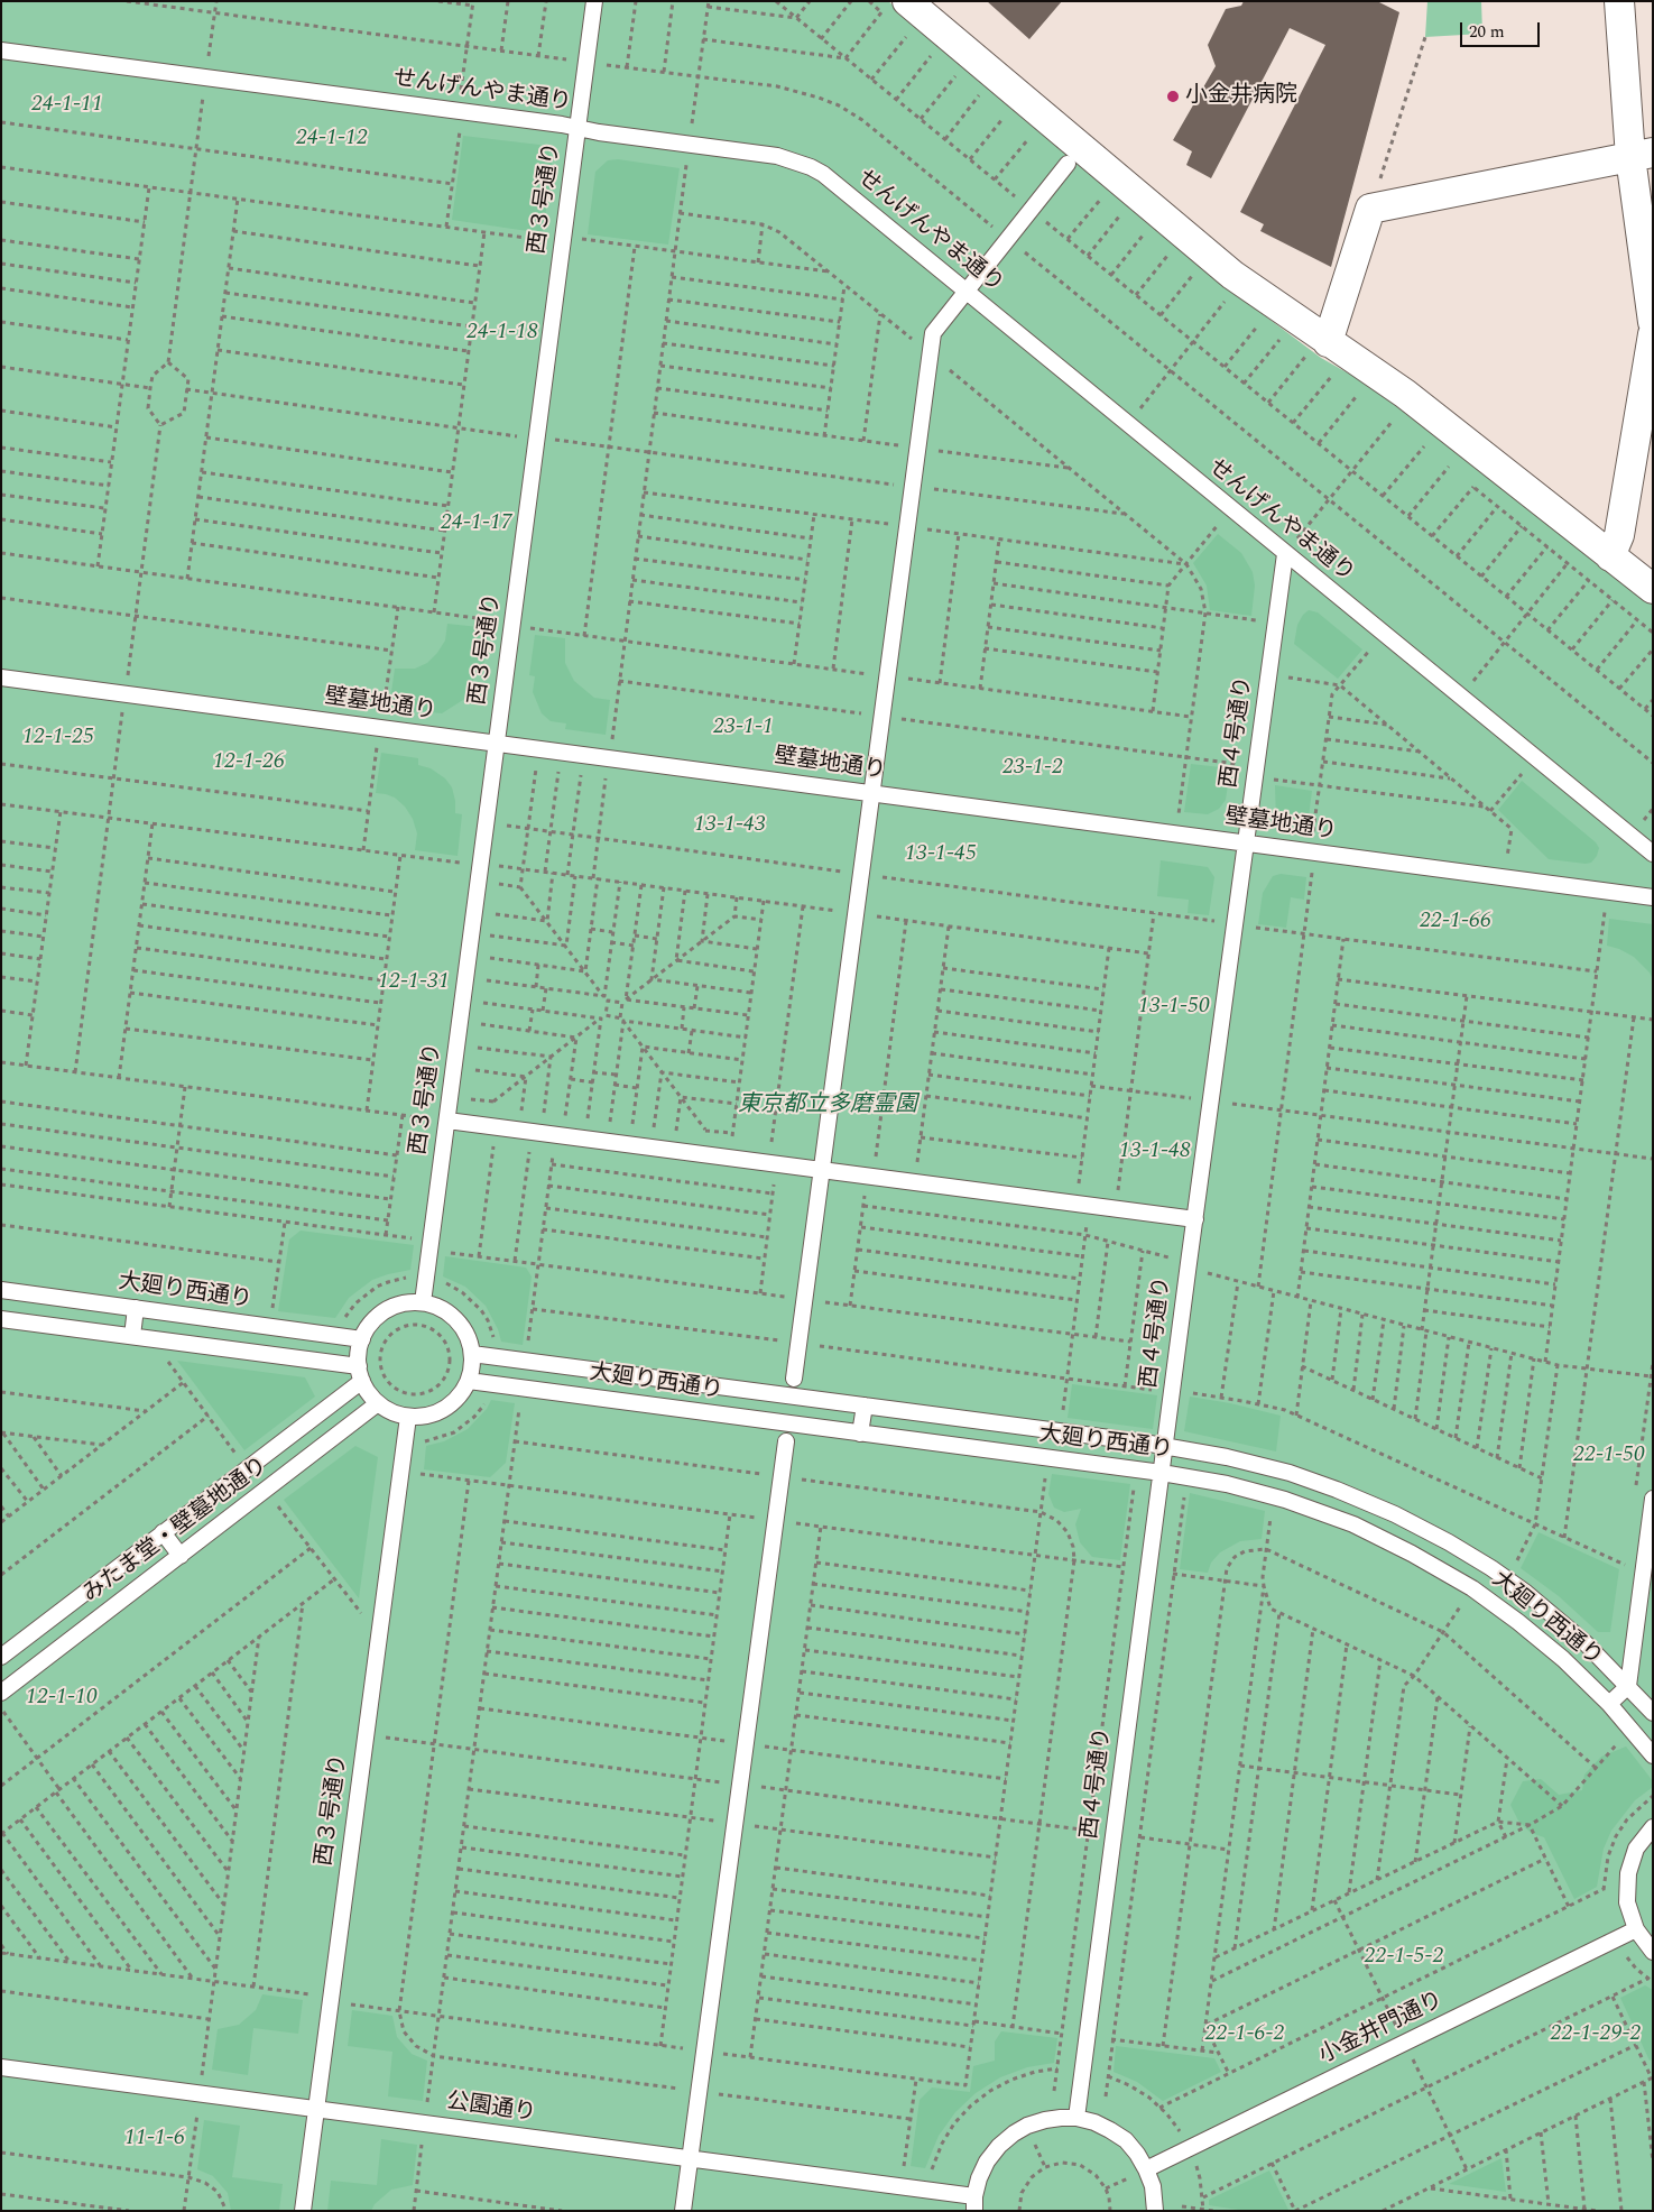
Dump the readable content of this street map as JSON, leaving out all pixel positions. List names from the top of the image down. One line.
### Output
{"streets":{"lane":["せんげんやま通り","西３号通り","壁墓地通り","西４号通り","大廻り西通り","みたま堂・壁墓地通り","小金井門通り","公園通り"]},"crossings":[["せんげんやま通り","西３号通り"],["せんげんやま通り","西４号通り"],["西３号通り","壁墓地通り"],["西３号通り","公園通り"],["壁墓地通り","西４号通り"],["西４号通り","大廻り西通り"]],"parks":["24-1-11","24-1-12","24-1-18","24-1-17","23-1-1","12-1-25","12-1-26","23-1-2","13-1-43","13-1-45","22-1-66","12-1-31","13-1-50","東京都立多磨霊園","13-1-48","22-1-50","12-1-10","22-1-5-2","22-1-6-2","22-1-29-2","11-1-6"],"places":["小金井病院"],"scale_bar":"20 m"}
